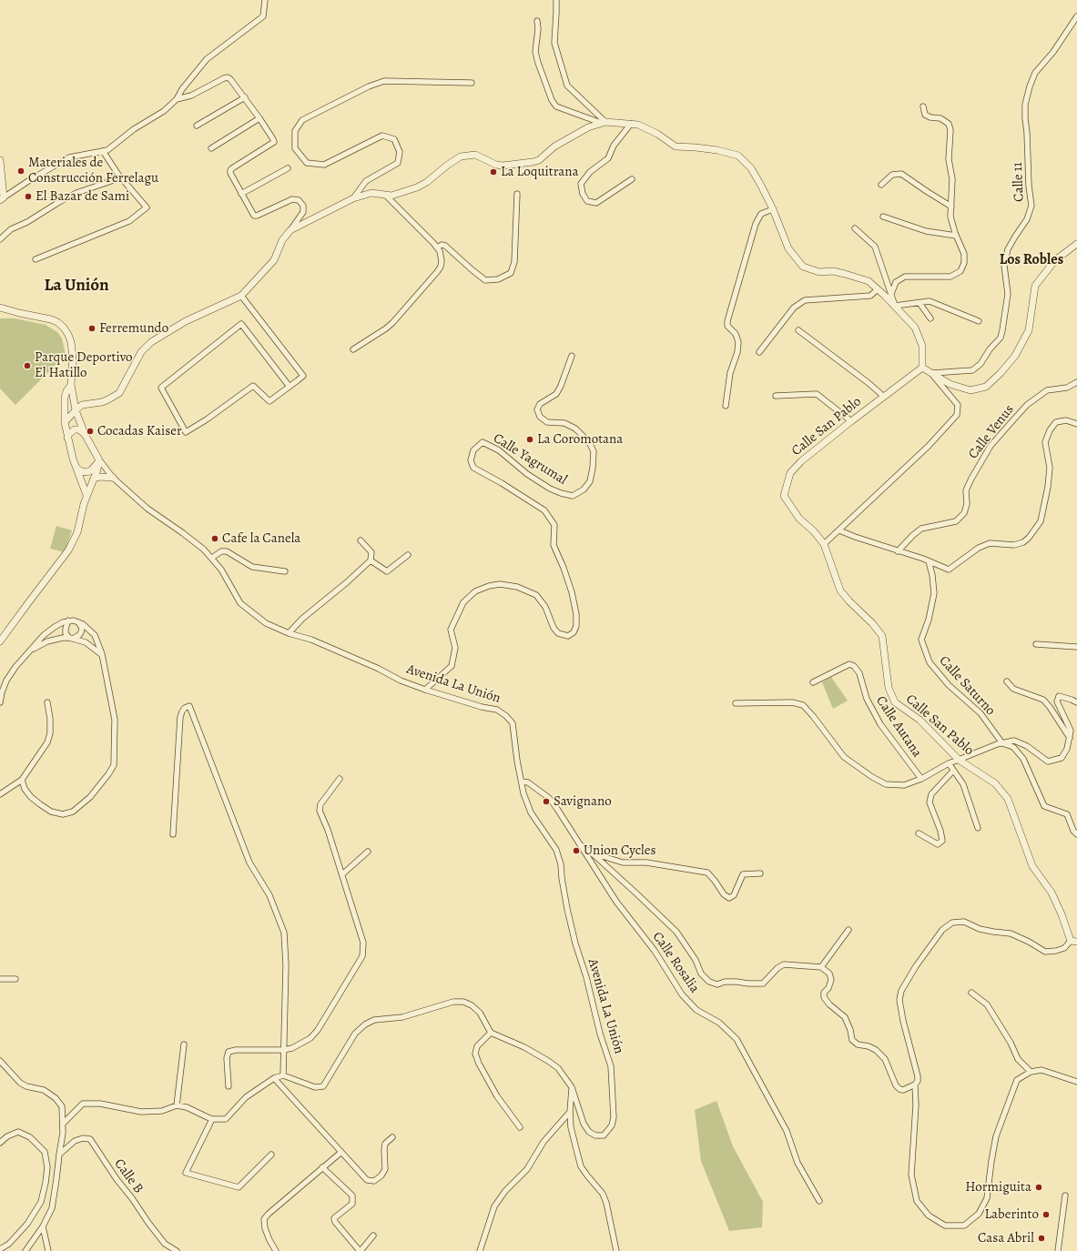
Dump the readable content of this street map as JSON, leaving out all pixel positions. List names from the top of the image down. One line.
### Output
{"streets":{"street":["Calle 11","Calle San Pablo","Calle Venus","Calle Yagrumal","Avenida La Unión","Calle Saturno","Calle Autana","Calle Rosalia","Calle B"]},"crossings":[["Calle Yagrumal","Avenida La Unión"],["Avenida La Unión","Calle Rosalia"]],"districts":["Los Robles","La Unión"],"places":["Materiales de Construcción Ferrelagu","La Loquitrana","El Bazar de Sami","Ferremundo","Parque Deportivo El Hatillo","Cocadas Kaiser","La Coromotana","Cafe la Canela","Savignano","Union Cycles","Hormiguita","Laberinto","Casa Abril"]}
